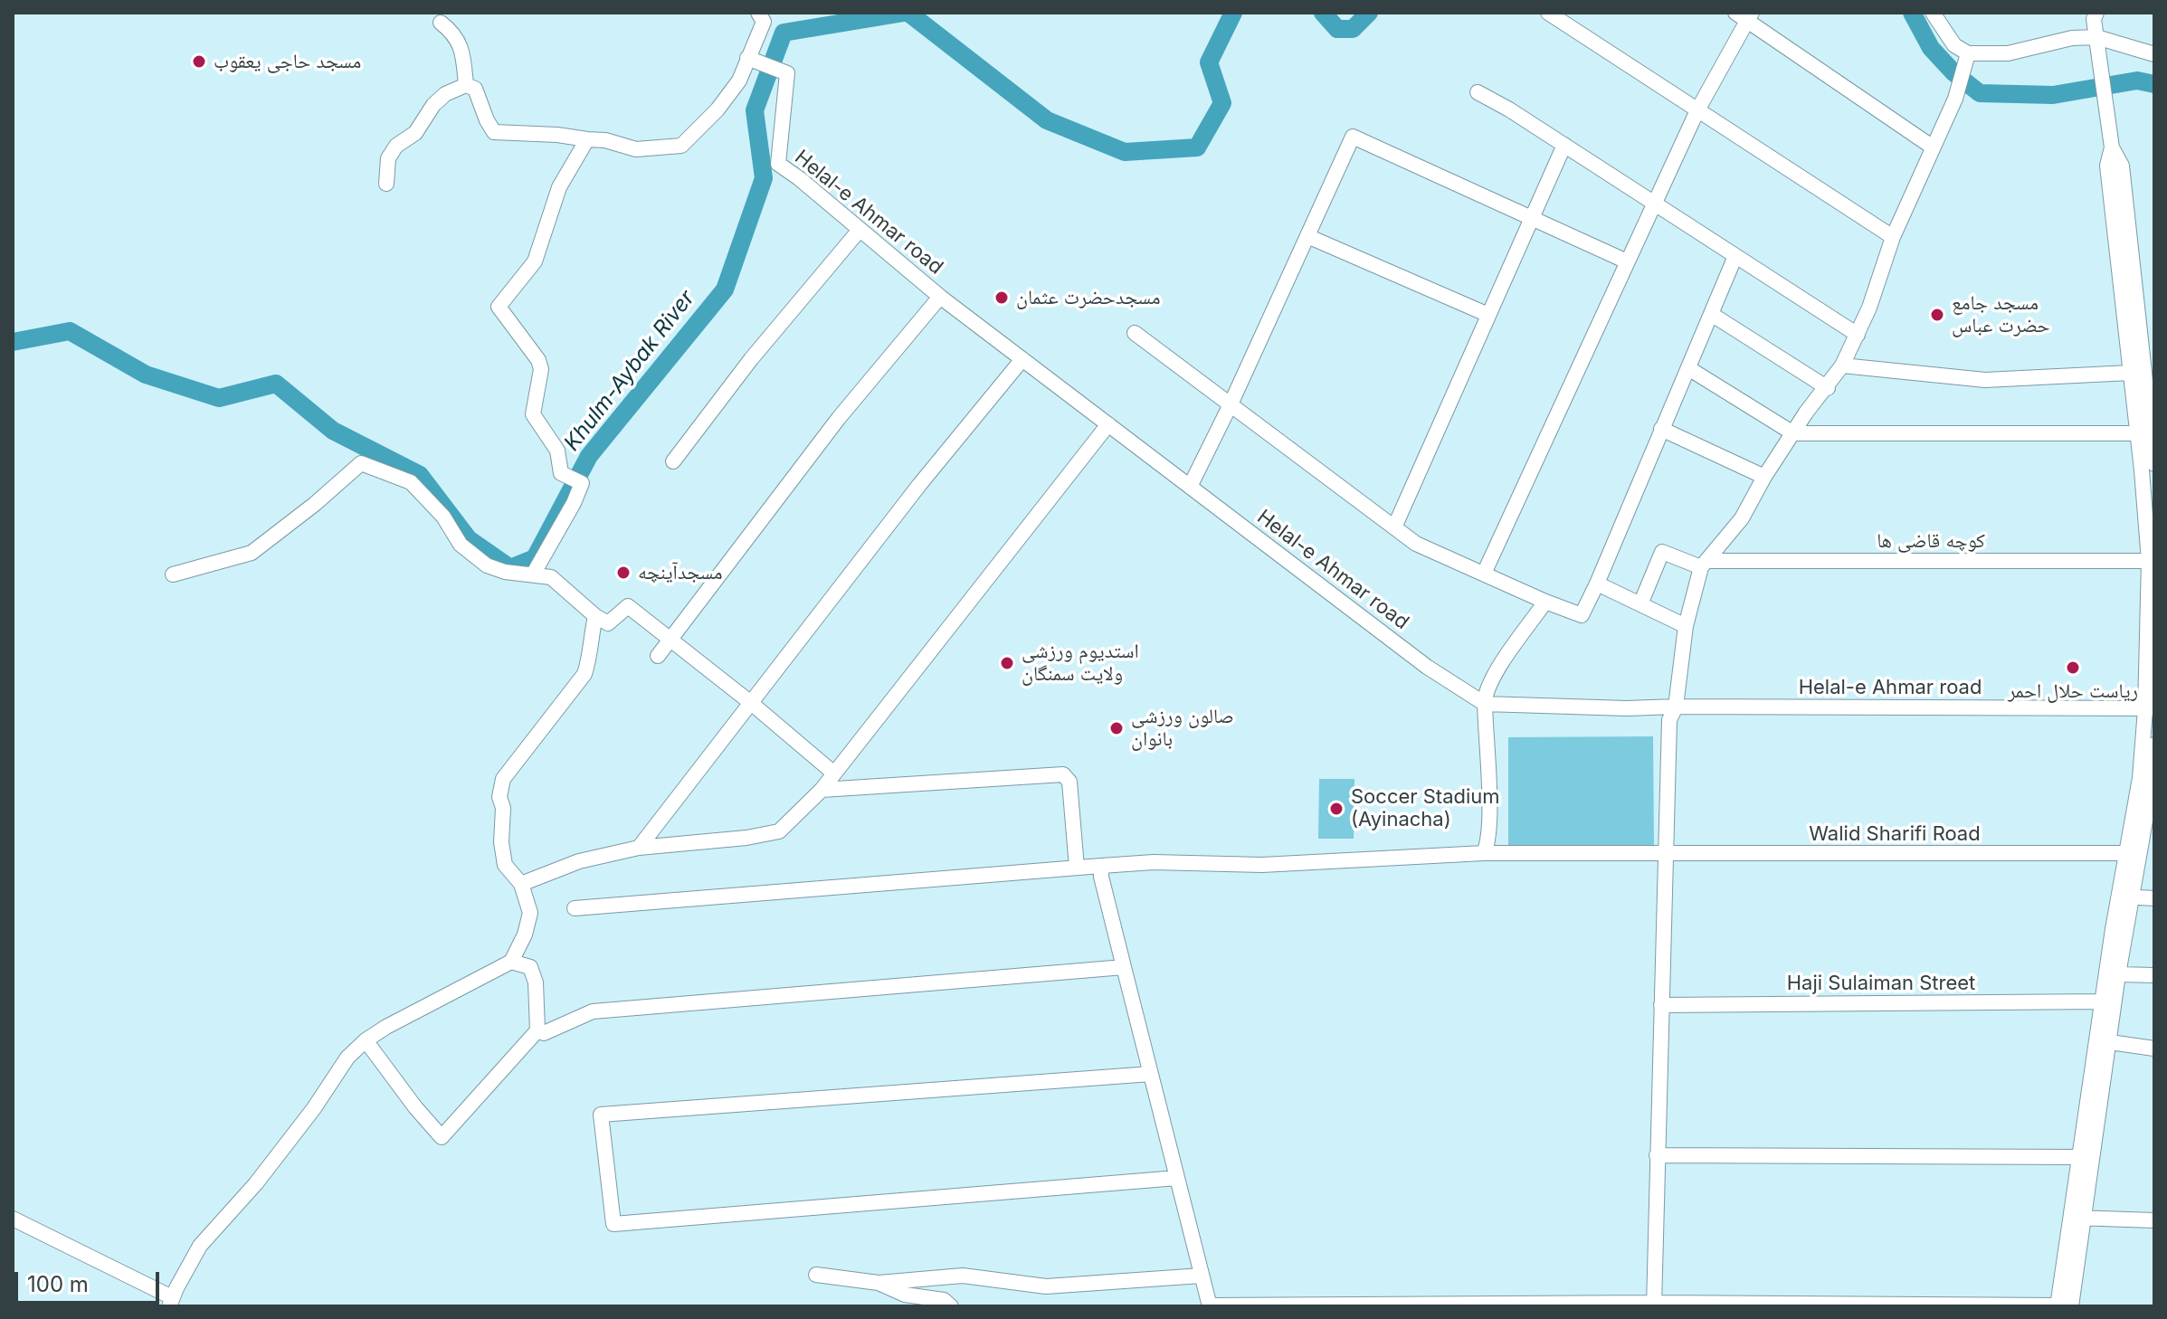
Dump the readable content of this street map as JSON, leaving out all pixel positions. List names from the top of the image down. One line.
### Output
{"streets":{"street":["Helal-e Ahmar road","کوچه قاضی ها","Walid Sharifi Road","Haji Sulaiman Street"]},"water":["Khulm-Aybak River"],"places":["مسجد حاجی یعقوب","مسجدحضرت عثمان","مسجد جامع حضرت عباس","مسجدآینچه","استدیوم ورزشی ولایت سمنگان","ریاست حلال احمر","صالون ورزشی بانوان","Soccer Stadium (Ayinacha)"],"scale_bar":"100 m"}
